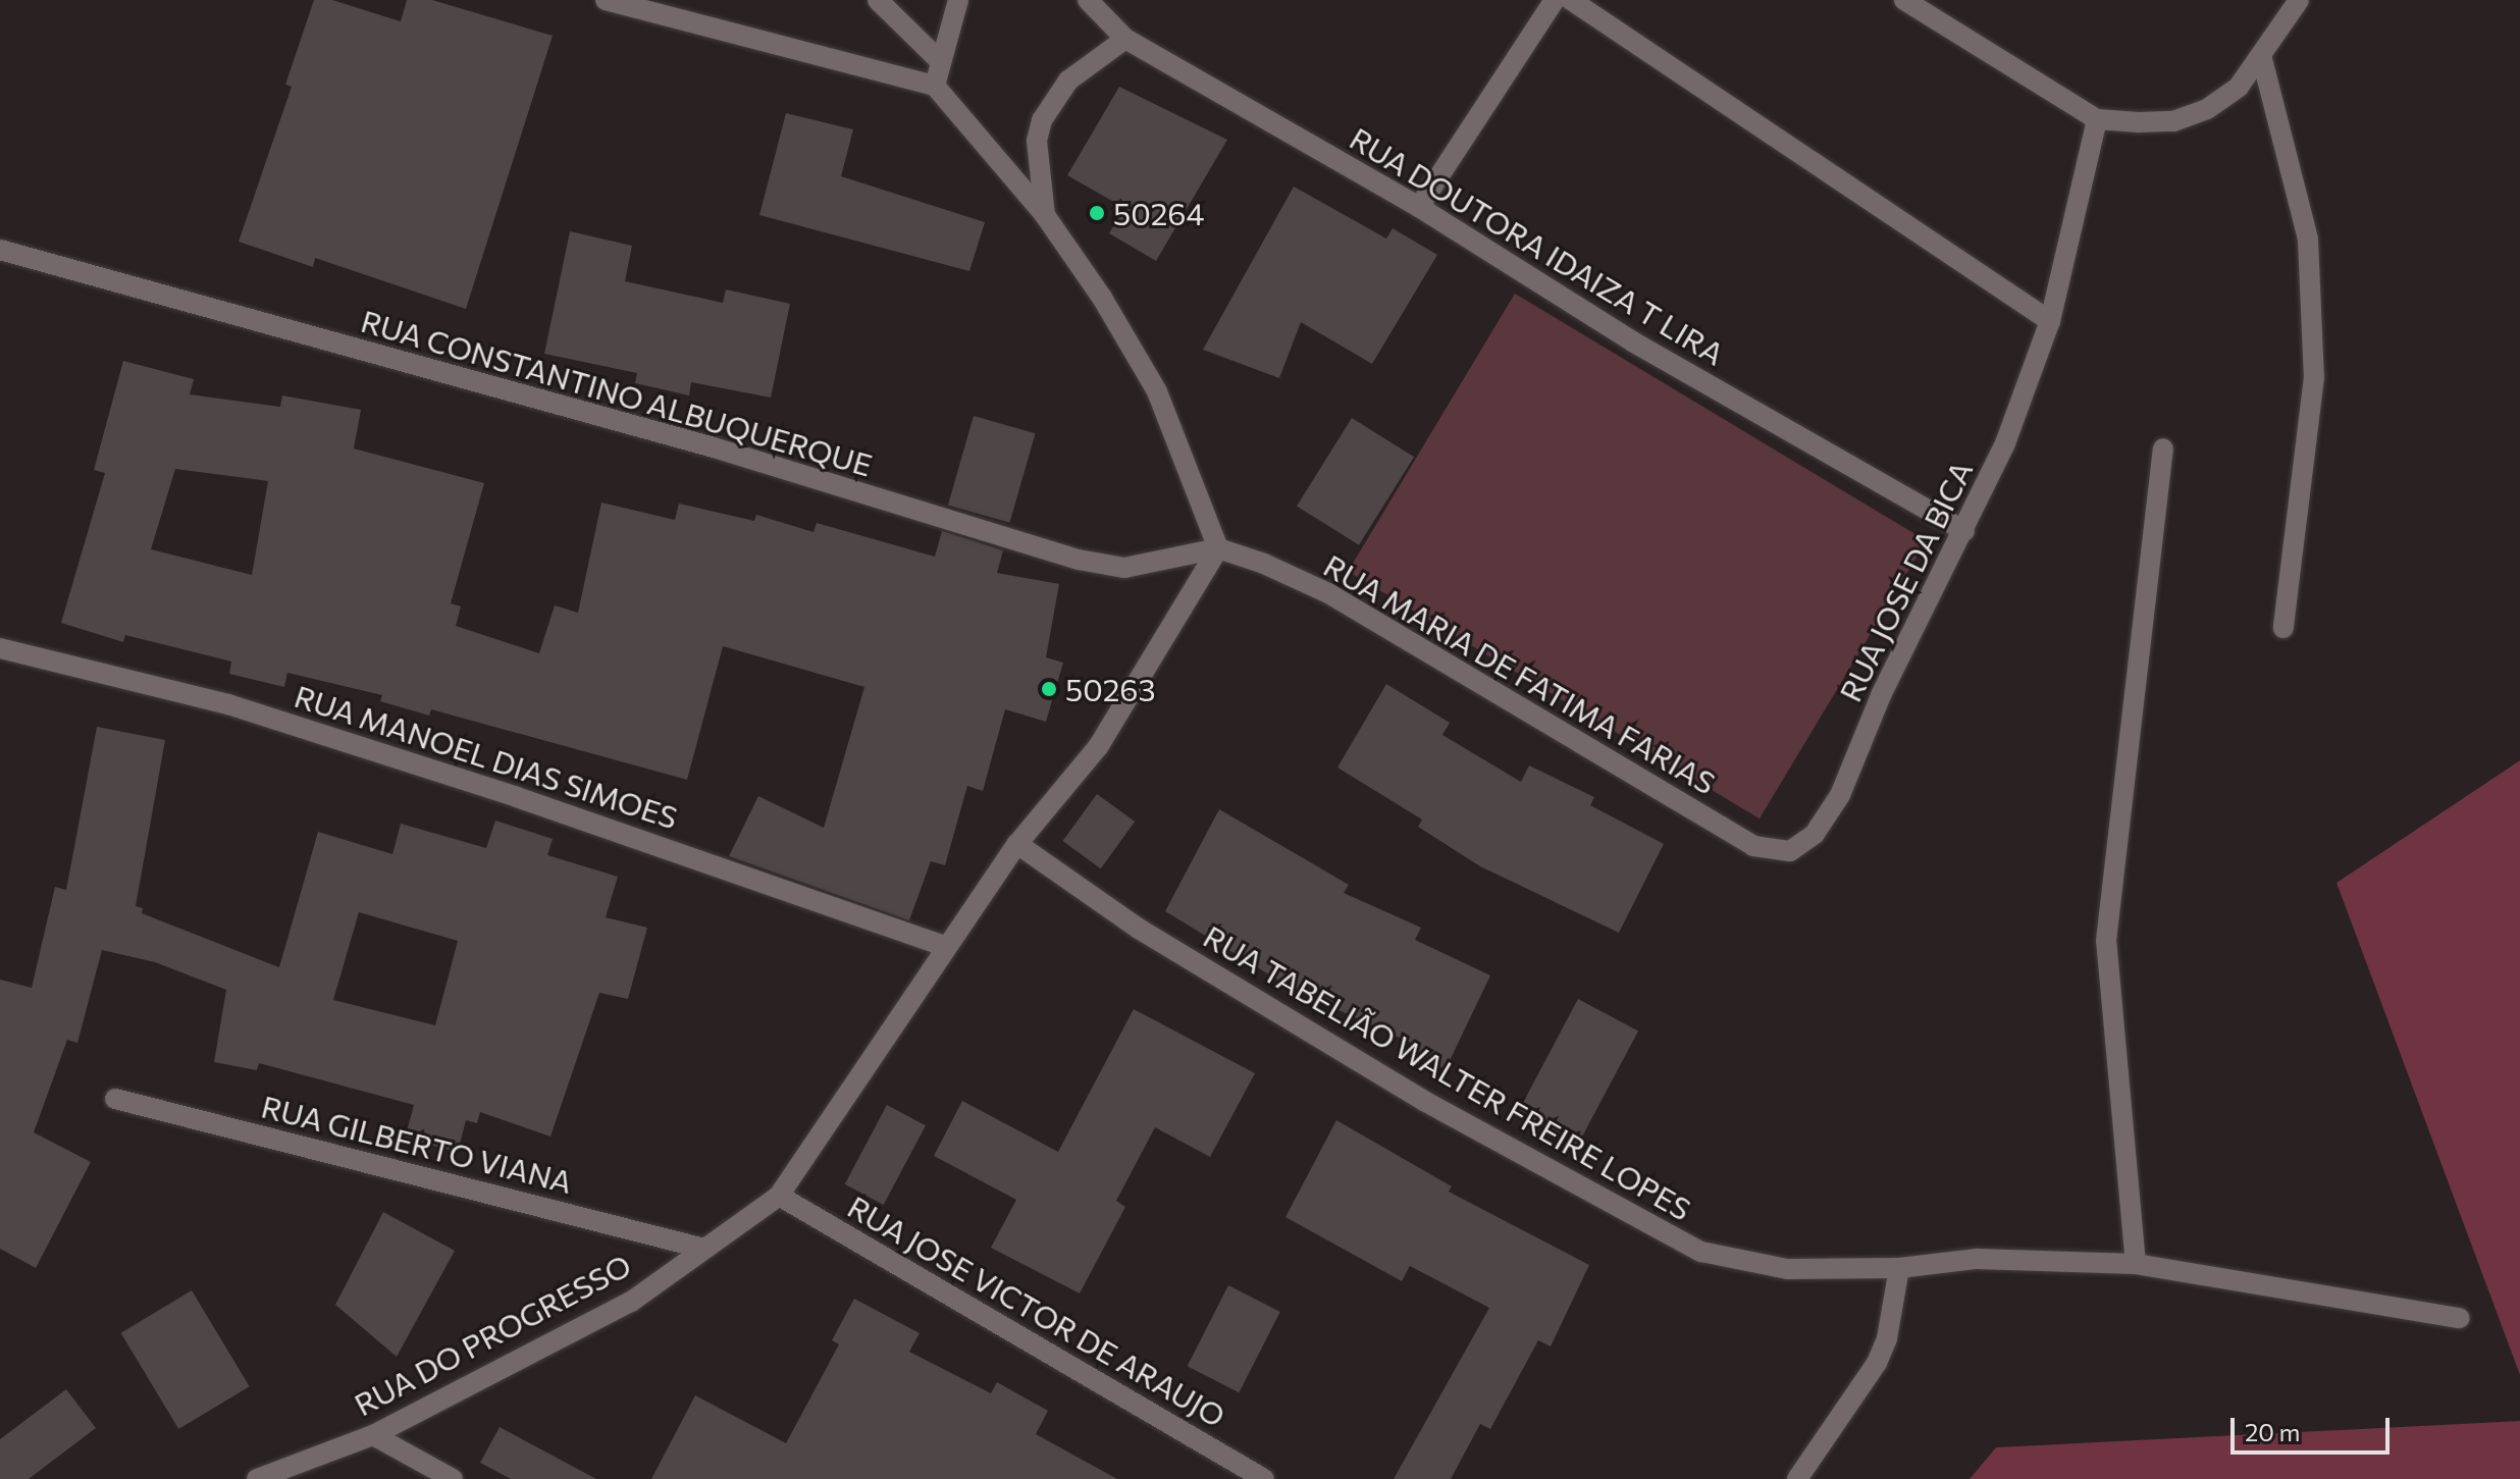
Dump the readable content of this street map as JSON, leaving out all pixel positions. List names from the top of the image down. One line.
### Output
{"streets":{"street":["RUA DOUTORA IDAIZA T LIRA","RUA CONSTANTINO ALBUQUERQUE","RUA JOSE DA BICA","RUA MARIA DE FATIMA FARIAS","RUA MANOEL DIAS SIMOES","RUA TABELIÃO WALTER FREIRE LOPES","RUA GILBERTO VIANA","RUA JOSE VICTOR DE ARAUJO","RUA DO PROGRESSO"]},"crossings":[["RUA DOUTORA IDAIZA T LIRA","RUA JOSE DA BICA"],["RUA CONSTANTINO ALBUQUERQUE","RUA MARIA DE FATIMA FARIAS"],["RUA CONSTANTINO ALBUQUERQUE","RUA DO PROGRESSO"],["RUA JOSE DA BICA","RUA MARIA DE FATIMA FARIAS"],["RUA MARIA DE FATIMA FARIAS","RUA DO PROGRESSO"],["RUA MANOEL DIAS SIMOES","RUA DO PROGRESSO"],["RUA TABELIÃO WALTER FREIRE LOPES","RUA DO PROGRESSO"],["RUA GILBERTO VIANA","RUA DO PROGRESSO"],["RUA JOSE VICTOR DE ARAUJO","RUA DO PROGRESSO"]],"places":["50264","50263"],"scale_bar":"20 m"}
